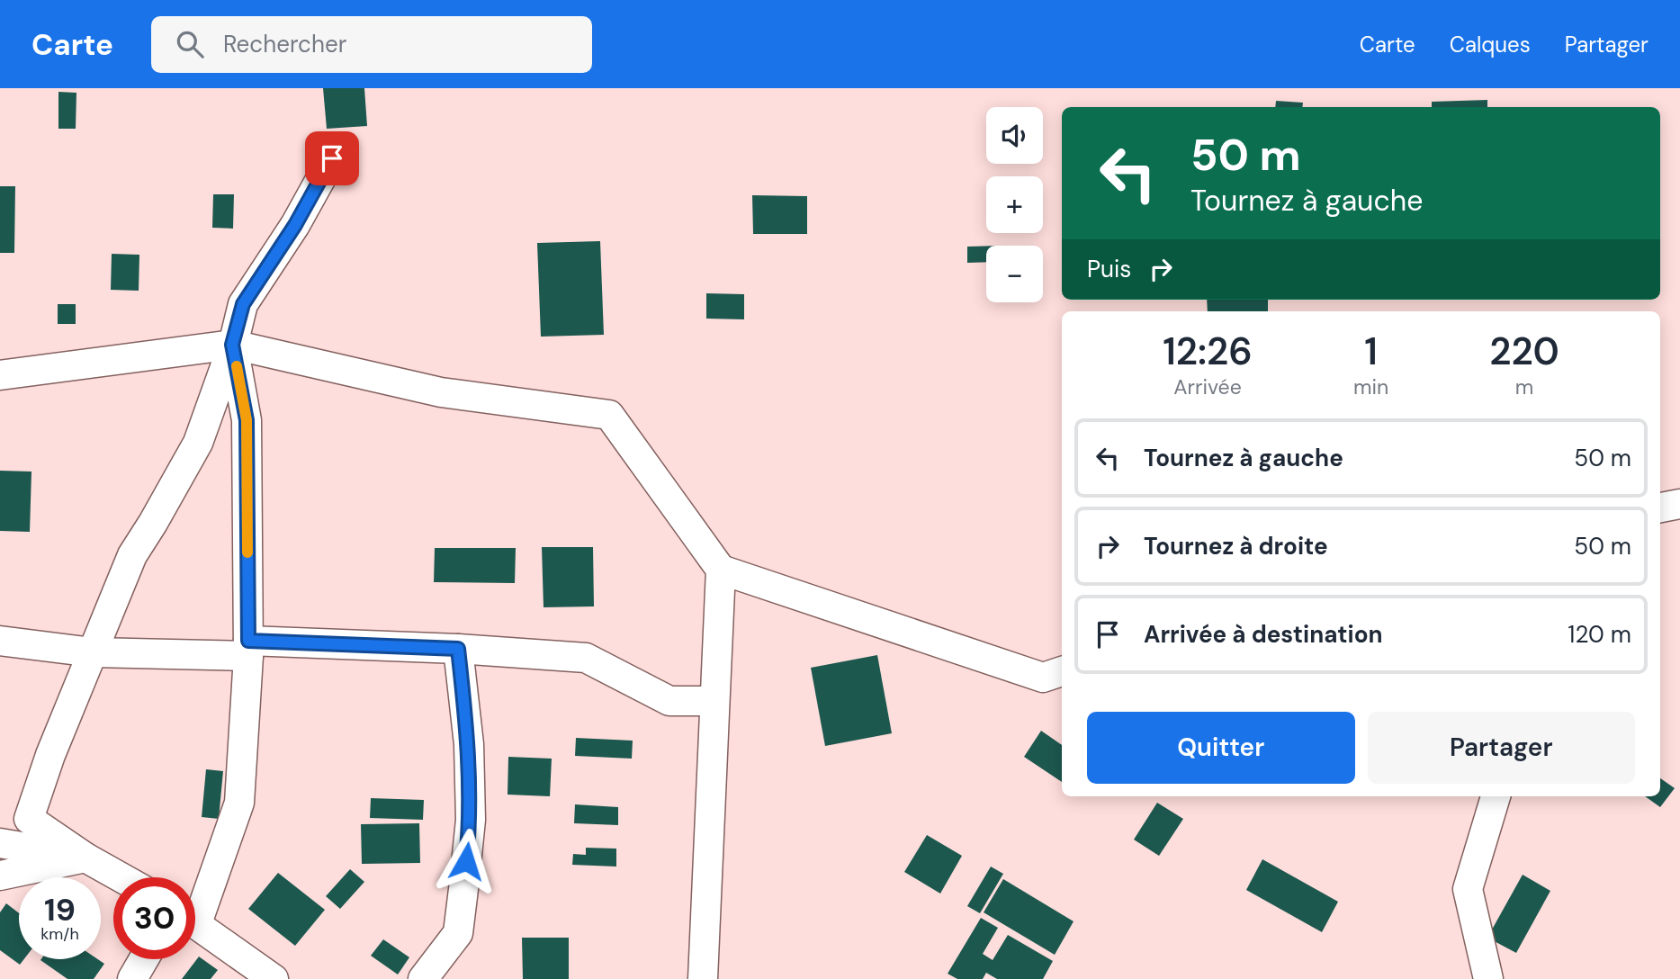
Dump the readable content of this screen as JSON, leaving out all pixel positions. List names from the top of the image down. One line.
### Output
{"page":{"header":"Carte","search":"Rechercher","nav":["Carte","Calques","Partager"],"map_buttons":["+","−"],"turn":["50 m","Tournez à gauche"],"then":"Puis","eta":["12:26","Arrivée","1","min","220","m"],"list":[{"name":"Tournez à gauche","value":"50 m"},{"name":"Tournez à droite","value":"50 m"},{"name":"Arrivée à destination","value":"120 m"}],"buttons":["Quitter","Partager"],"speed":"19 km/h","limit":"30"}}
